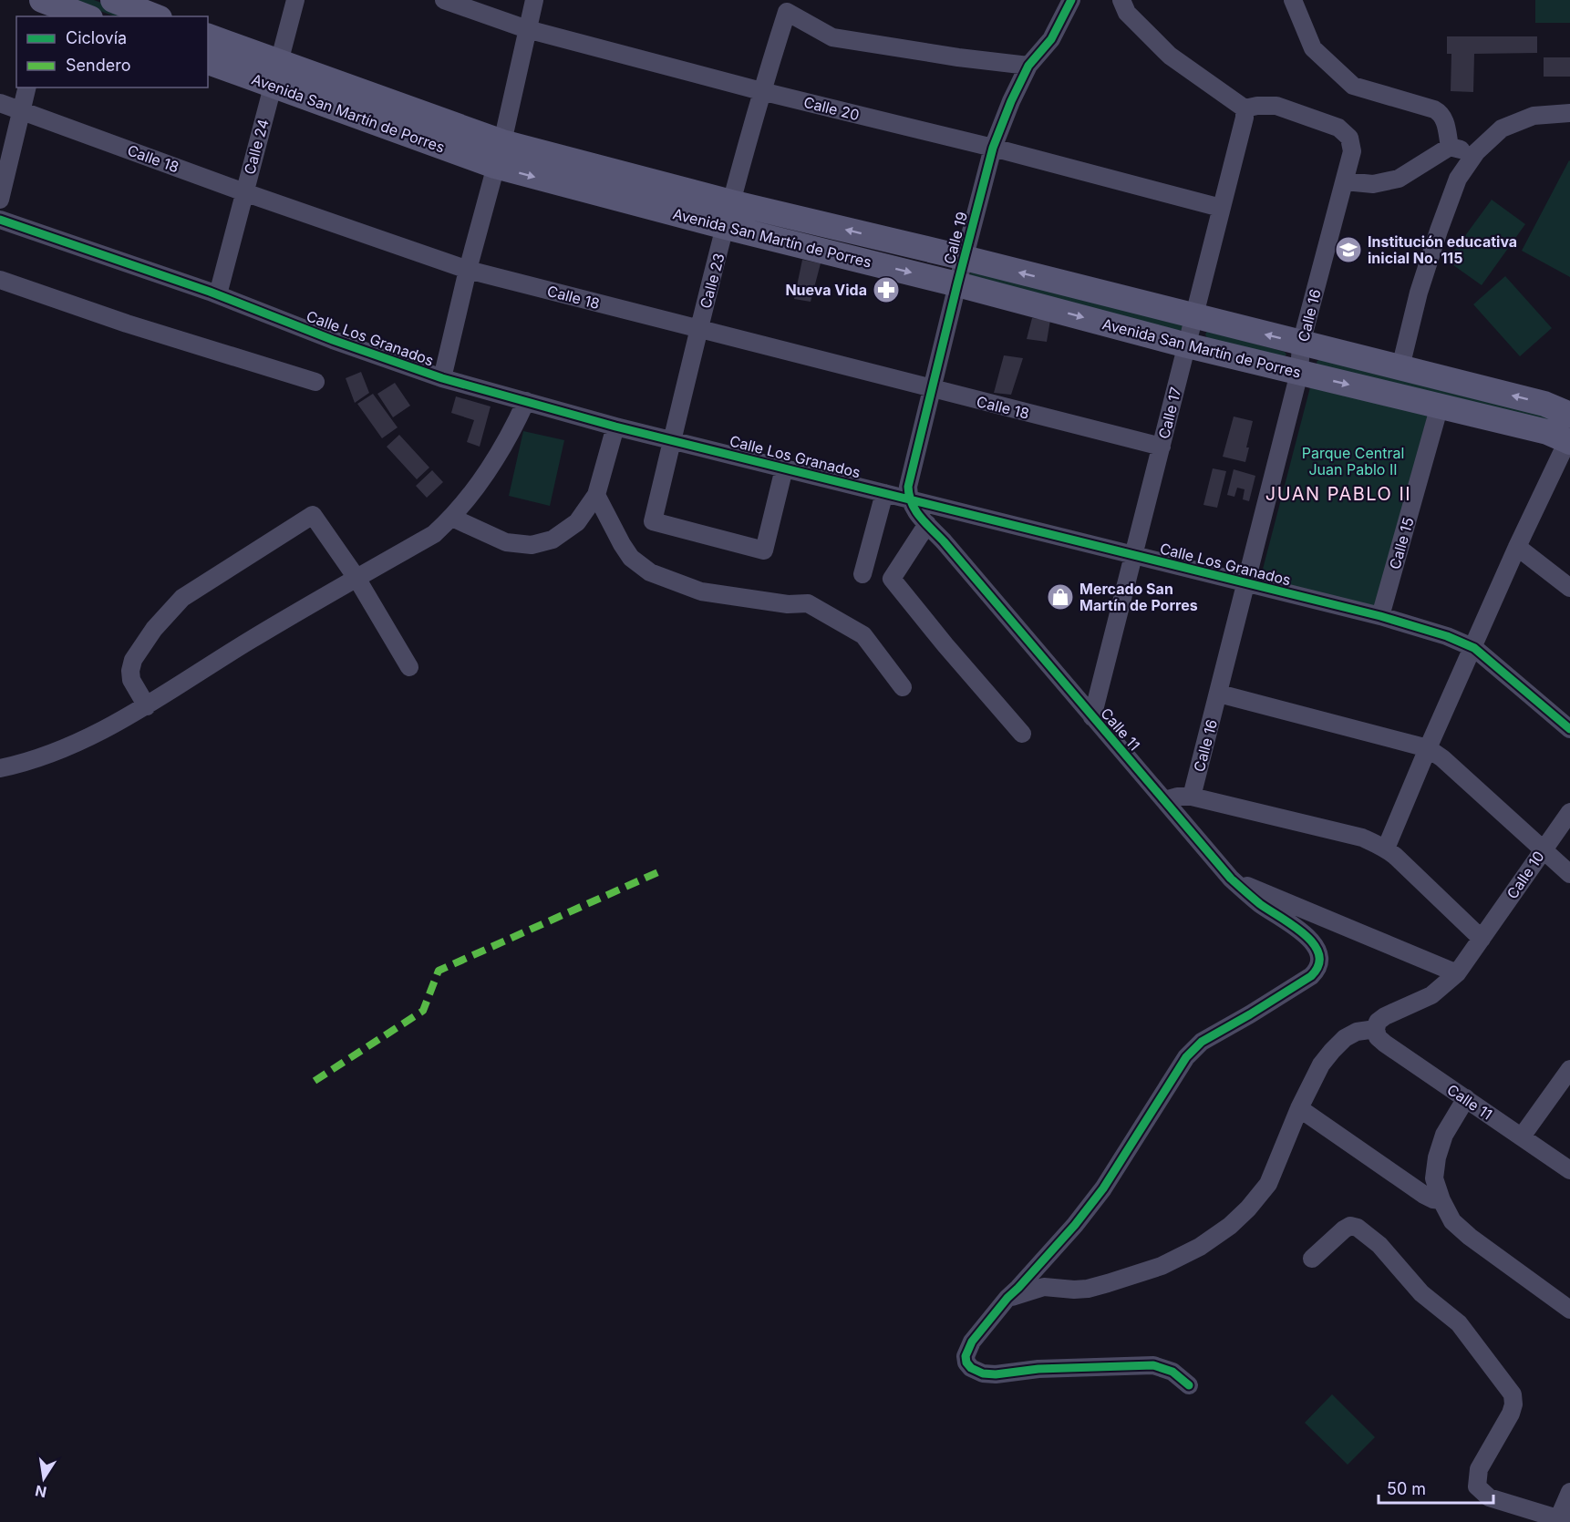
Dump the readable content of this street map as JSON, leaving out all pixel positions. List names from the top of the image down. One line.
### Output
{"streets":{"main road":["Avenida San Martín de Porres"],"street":["Calle 20","Calle 24","Calle 18","Calle 19","Calle 23","Calle 16","Calle Los Granados","Calle 17","Calle 15","Calle 11","Calle 10"]},"crossings":[["Calle 20","Calle 19"],["Calle 20","Calle 23"],["Calle 20","Calle 17"],["Avenida San Martín de Porres","Calle 24"],["Avenida San Martín de Porres","Calle 19"],["Avenida San Martín de Porres","Calle 23"],["Avenida San Martín de Porres","Calle 16"],["Avenida San Martín de Porres","Calle 17"],["Avenida San Martín de Porres","Calle 15"],["Calle 24","Calle 18"],["Calle 24","Calle Los Granados"],["Calle 18","Calle 19"],["Calle 18","Calle 23"],["Calle 18","Calle 17"],["Calle 19","Calle Los Granados"],["Calle 19","Calle 11"],["Calle 23","Calle Los Granados"],["Calle 16","Calle Los Granados"],["Calle 16","Calle 17"],["Calle Los Granados","Calle 17"],["Calle Los Granados","Calle 15"],["Calle Los Granados","Calle 11"],["Calle 17","Calle 11"],["Calle 11","Calle 10"]],"districts":["JUAN PABLO II"],"parks":["Parque Central Juan Pablo II"],"places":{"school or university":["Institución educativa inicial No. 115"],"pharmacy":["Nueva Vida"],"shop":["Mercado San Martín de Porres"]},"legend":["Ciclovía","Sendero"],"scale_bar":"50 m","north":"bottom"}
